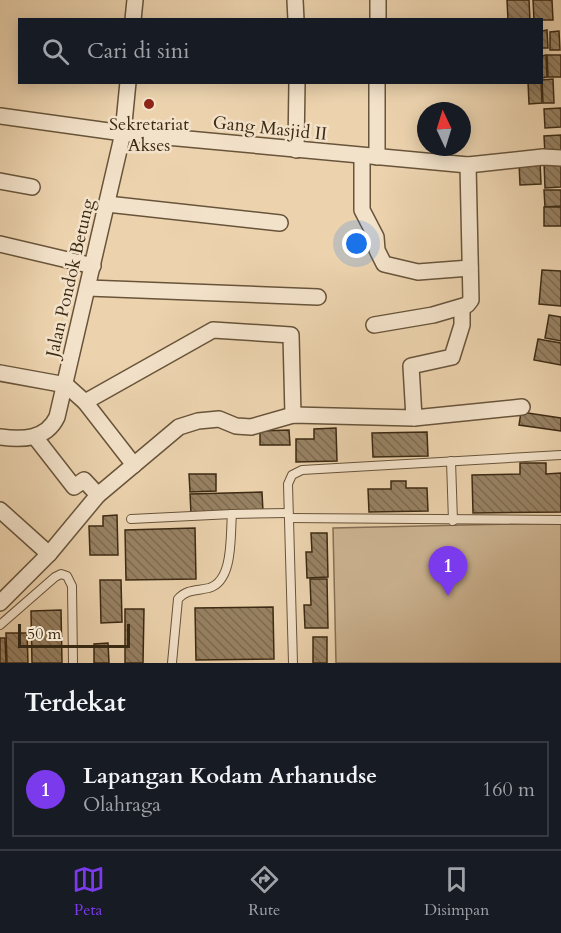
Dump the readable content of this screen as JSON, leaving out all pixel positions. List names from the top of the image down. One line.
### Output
{"streets":{"street":["Gang Masjid II","Jalan Pondok Betung"]},"crossings":[["Gang Masjid II","Jalan Pondok Betung"]],"places":["Sekretariat Akses"],"scale_bar":"50 m","north":"top","page":{"search":"Cari di sini","pins":"1","scale":"50 m","heading":"Terdekat","list":[{"mark":"1","name":"Lapangan Kodam Arhanudse","note":"Olahraga","value":"160 m"}],"nav":["Peta","Rute","Disimpan"]}}
